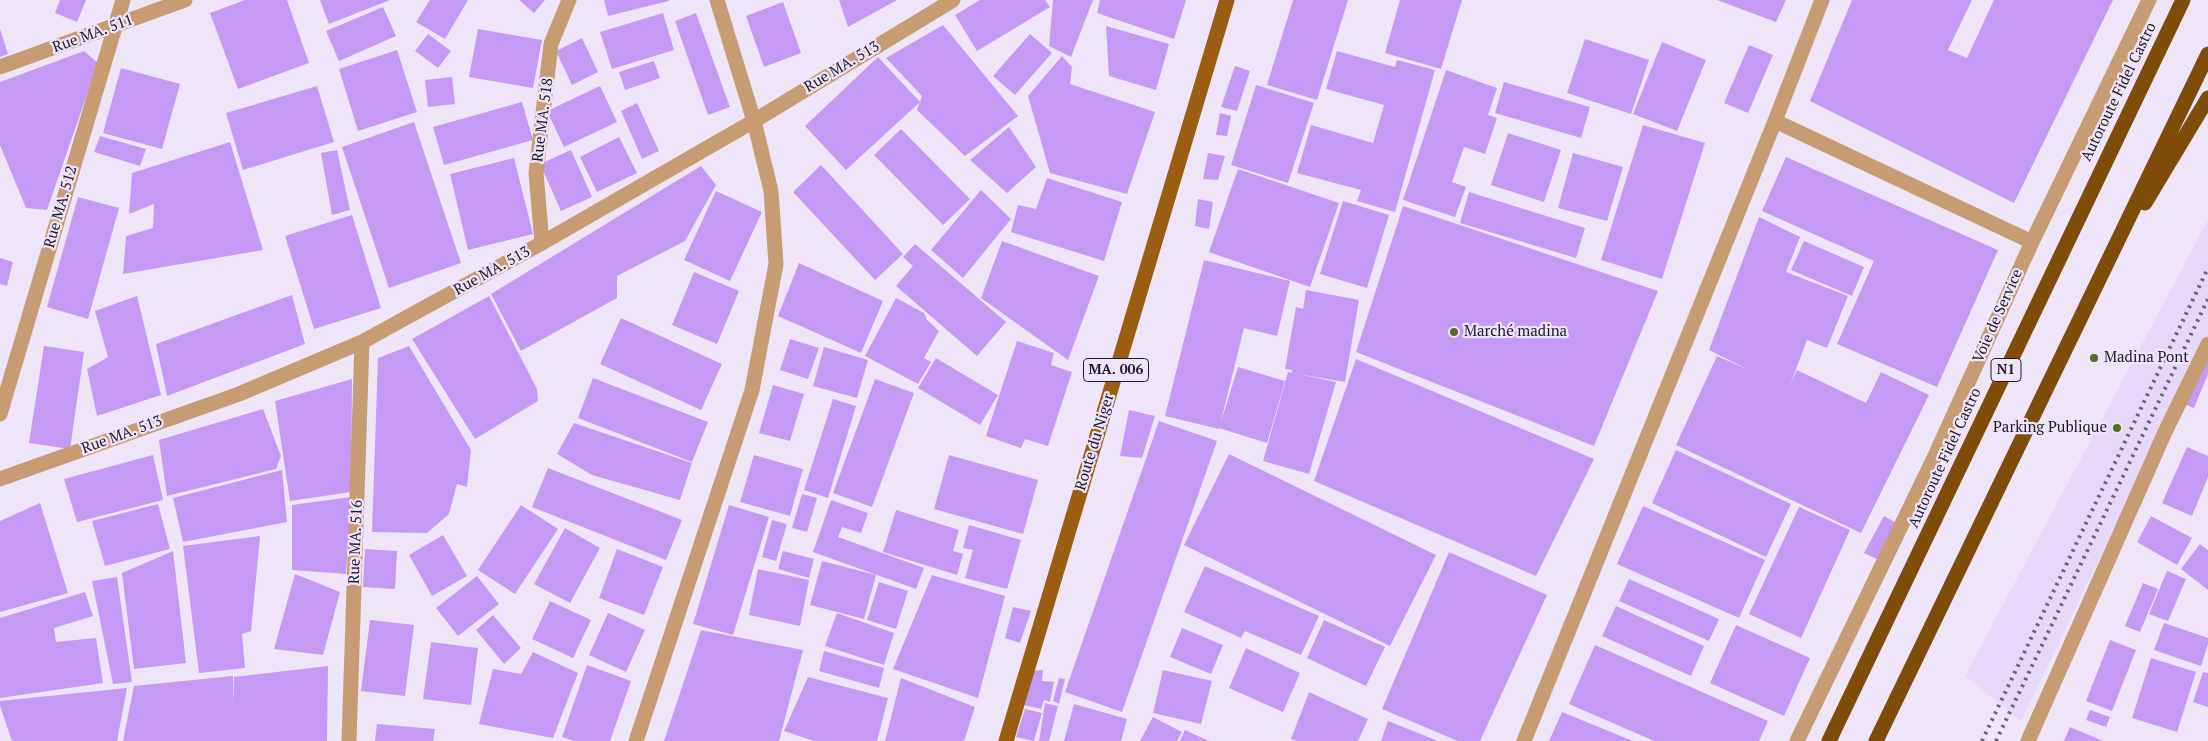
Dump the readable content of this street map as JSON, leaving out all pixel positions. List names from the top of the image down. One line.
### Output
{"streets":{"highway":["Autoroute Fidel Castro","N1"],"main road":["MA. 006","Route du Niger"],"street":["Rue MA. 511","Rue MA. 513","Rue MA. 518","Rue MA. 512","Voie de Service","Rue MA. 516"]},"crossings":[["Rue MA. 511","Rue MA. 512"],["Rue MA. 513","Rue MA. 518"],["Rue MA. 513","Rue MA. 516"]],"places":["Marché madina","Madina Pont","Parking Publique"]}
